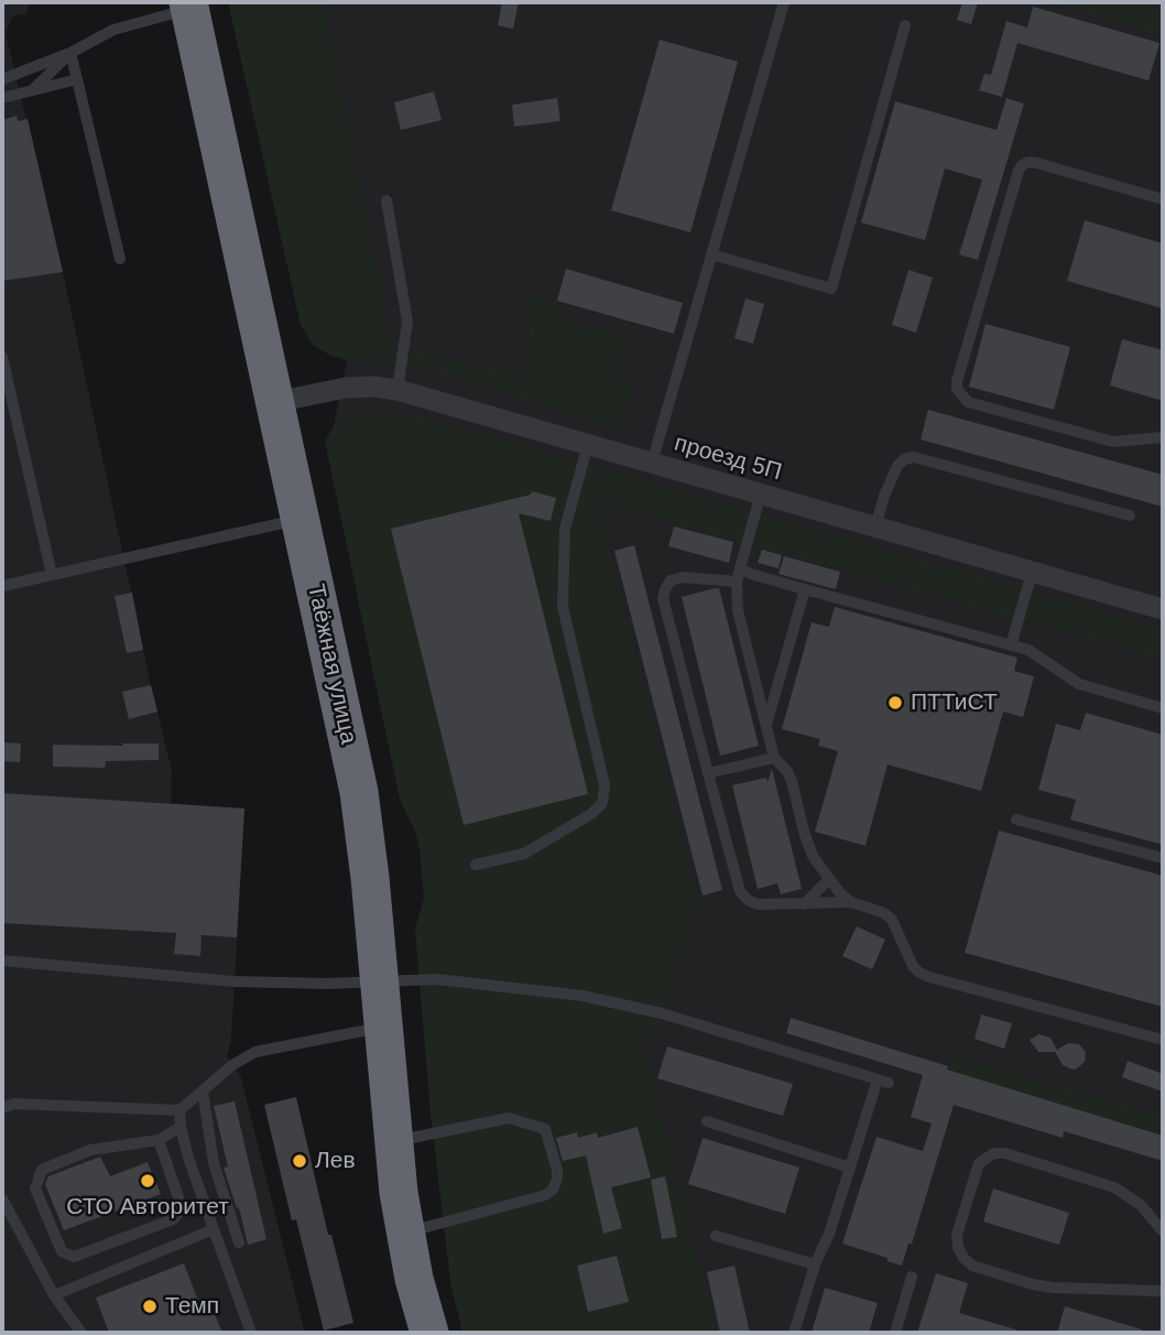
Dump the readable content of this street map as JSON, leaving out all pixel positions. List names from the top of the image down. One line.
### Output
{"streets":{"highway":["Таёжная улица"],"street":["проезд 5П"]},"crossings":[["проезд 5П","Таёжная улица"]],"places":["ПТТиСТ","Лев","СТО Авторитет","Темп"]}
